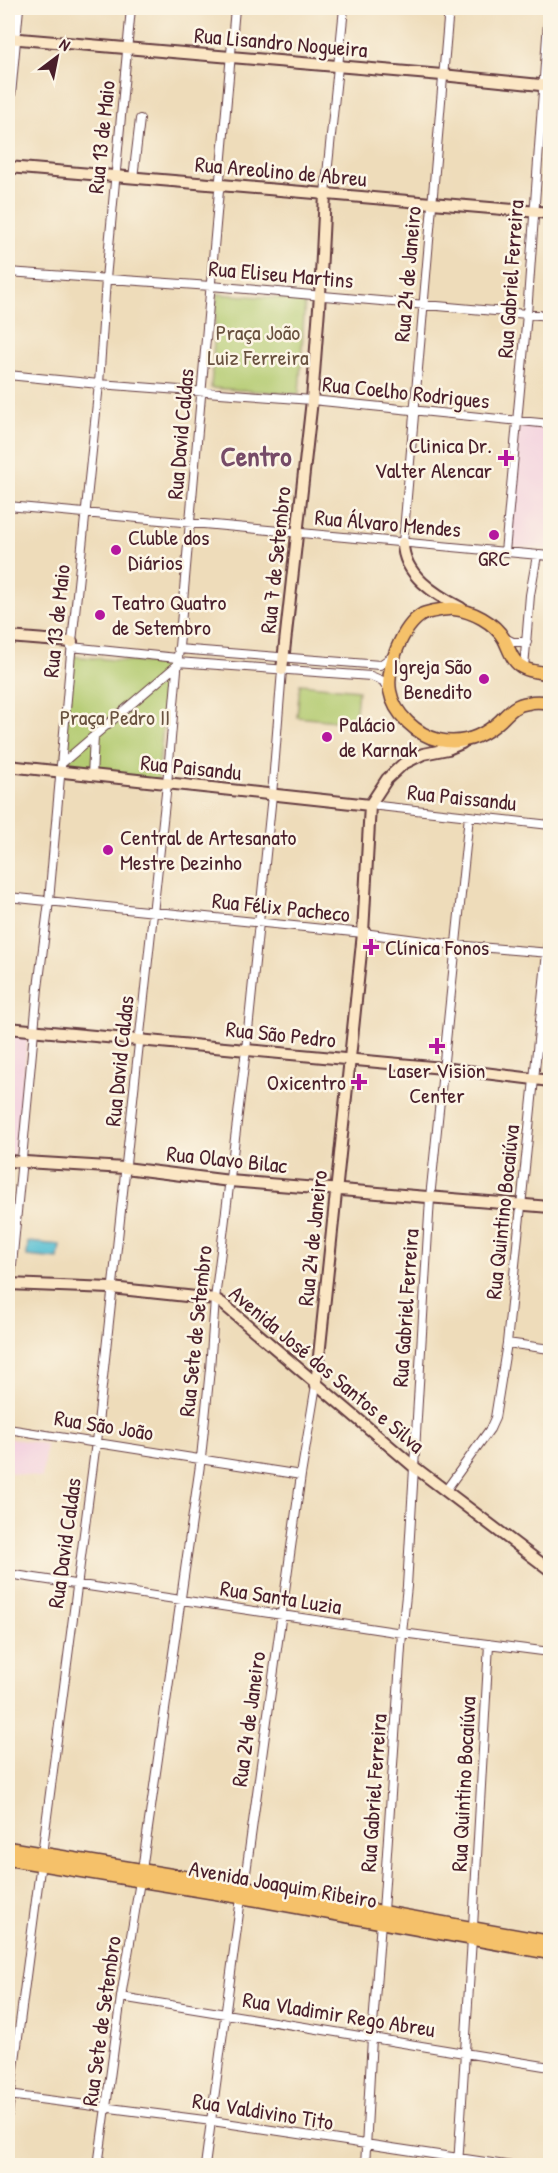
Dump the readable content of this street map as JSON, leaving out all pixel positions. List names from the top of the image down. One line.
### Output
{"streets":{"main road":["Avenida Joaquim Ribeiro"],"street":["Rua Lisandro Nogueira","Rua 13 de Maio","Rua Areolino de Abreu","Rua Eliseu Martins","Rua 24 de Janeiro","Rua Gabriel Ferreira","Rua Coelho Rodrigues","Rua David Caldas","Rua Álvaro Mendes","Rua 7 de Setembro","Rua Paisandu","Rua Paissandu","Rua Félix Pacheco","Rua São Pedro","Rua Olavo Bilac","Rua Quintino Bocaiúva","Rua Sete de Setembro","Avenida José dos Santos e Silva","Rua São João","Rua Santa Luzia","Rua Vladimir Rego Abreu","Rua Valdivino Tito"]},"crossings":[["Rua Lisandro Nogueira","Rua 13 de Maio"],["Rua Lisandro Nogueira","Rua 24 de Janeiro"],["Rua Lisandro Nogueira","Rua Gabriel Ferreira"],["Rua Lisandro Nogueira","Rua David Caldas"],["Rua Lisandro Nogueira","Rua 7 de Setembro"],["Rua 13 de Maio","Rua Areolino de Abreu"],["Rua 13 de Maio","Rua Eliseu Martins"],["Rua 13 de Maio","Rua Coelho Rodrigues"],["Rua 13 de Maio","Rua Álvaro Mendes"],["Rua 13 de Maio","Rua Paisandu"],["Rua 13 de Maio","Rua Félix Pacheco"],["Rua 13 de Maio","Rua São Pedro"],["Rua 13 de Maio","Rua Olavo Bilac"],["Rua 13 de Maio","Avenida José dos Santos e Silva"],["Rua Areolino de Abreu","Rua 24 de Janeiro"],["Rua Areolino de Abreu","Rua Gabriel Ferreira"],["Rua Areolino de Abreu","Rua David Caldas"],["Rua Areolino de Abreu","Rua 7 de Setembro"],["Rua Eliseu Martins","Rua 24 de Janeiro"],["Rua Eliseu Martins","Rua Gabriel Ferreira"],["Rua Eliseu Martins","Rua David Caldas"],["Rua Eliseu Martins","Rua 7 de Setembro"],["Rua 24 de Janeiro","Rua Coelho Rodrigues"],["Rua 24 de Janeiro","Rua Álvaro Mendes"],["Rua 24 de Janeiro","Rua Paisandu"],["Rua 24 de Janeiro","Rua Paissandu"],["Rua 24 de Janeiro","Rua Félix Pacheco"],["Rua 24 de Janeiro","Rua São Pedro"],["Rua 24 de Janeiro","Rua Olavo Bilac"],["Rua 24 de Janeiro","Avenida José dos Santos e Silva"],["Rua 24 de Janeiro","Rua São João"],["Rua 24 de Janeiro","Rua Santa Luzia"],["Rua 24 de Janeiro","Avenida Joaquim Ribeiro"],["Rua 24 de Janeiro","Rua Vladimir Rego Abreu"],["Rua 24 de Janeiro","Rua Valdivino Tito"],["Rua Gabriel Ferreira","Rua Coelho Rodrigues"],["Rua Gabriel Ferreira","Rua Álvaro Mendes"],["Rua Gabriel Ferreira","Rua Paissandu"],["Rua Gabriel Ferreira","Rua Félix Pacheco"],["Rua Gabriel Ferreira","Rua São Pedro"],["Rua Gabriel Ferreira","Rua Olavo Bilac"],["Rua Gabriel Ferreira","Avenida José dos Santos e Silva"],["Rua Gabriel Ferreira","Rua Santa Luzia"],["Rua Gabriel Ferreira","Avenida Joaquim Ribeiro"],["Rua Gabriel Ferreira","Rua Vladimir Rego Abreu"],["Rua Gabriel Ferreira","Rua Valdivino Tito"],["Rua Coelho Rodrigues","Rua David Caldas"],["Rua Coelho Rodrigues","Rua 7 de Setembro"],["Rua David Caldas","Rua Álvaro Mendes"],["Rua David Caldas","Rua Paisandu"],["Rua David Caldas","Rua Félix Pacheco"],["Rua David Caldas","Rua São Pedro"],["Rua David Caldas","Rua Olavo Bilac"],["Rua David Caldas","Avenida José dos Santos e Silva"],["Rua David Caldas","Rua São João"],["Rua David Caldas","Rua Santa Luzia"],["Rua David Caldas","Avenida Joaquim Ribeiro"],["Rua David Caldas","Rua Valdivino Tito"],["Rua Álvaro Mendes","Rua 7 de Setembro"],["Rua 7 de Setembro","Rua Paisandu"],["Rua 7 de Setembro","Rua Sete de Setembro"],["Rua Paisandu","Rua Paissandu"],["Rua Paisandu","Rua Sete de Setembro"],["Rua Félix Pacheco","Rua Quintino Bocaiúva"],["Rua Félix Pacheco","Rua Sete de Setembro"],["Rua São Pedro","Rua Quintino Bocaiúva"],["Rua São Pedro","Rua Sete de Setembro"],["Rua Olavo Bilac","Rua Quintino Bocaiúva"],["Rua Olavo Bilac","Rua Sete de Setembro"],["Rua Quintino Bocaiúva","Avenida José dos Santos e Silva"],["Rua Quintino Bocaiúva","Rua Santa Luzia"],["Rua Quintino Bocaiúva","Avenida Joaquim Ribeiro"],["Rua Quintino Bocaiúva","Rua Vladimir Rego Abreu"],["Rua Quintino Bocaiúva","Rua Valdivino Tito"],["Rua Sete de Setembro","Avenida José dos Santos e Silva"],["Rua Sete de Setembro","Rua São João"],["Rua Sete de Setembro","Rua Santa Luzia"],["Rua Sete de Setembro","Avenida Joaquim Ribeiro"],["Rua Sete de Setembro","Rua Vladimir Rego Abreu"],["Rua Sete de Setembro","Rua Valdivino Tito"]],"districts":["Centro"],"parks":["Praça João Luiz Ferreira","Praça Pedro II"],"places":{"health":["Clinica Dr. Valter Alencar","Clínica Fonos","Laser Vision Center","Oxicentro"],"other":["GRC","Cluble dos Diários","Teatro Quatro de Setembro","Igreja São Benedito","Palácio de Karnak","Central de Artesanato Mestre Dezinho"]},"north":"top right"}
